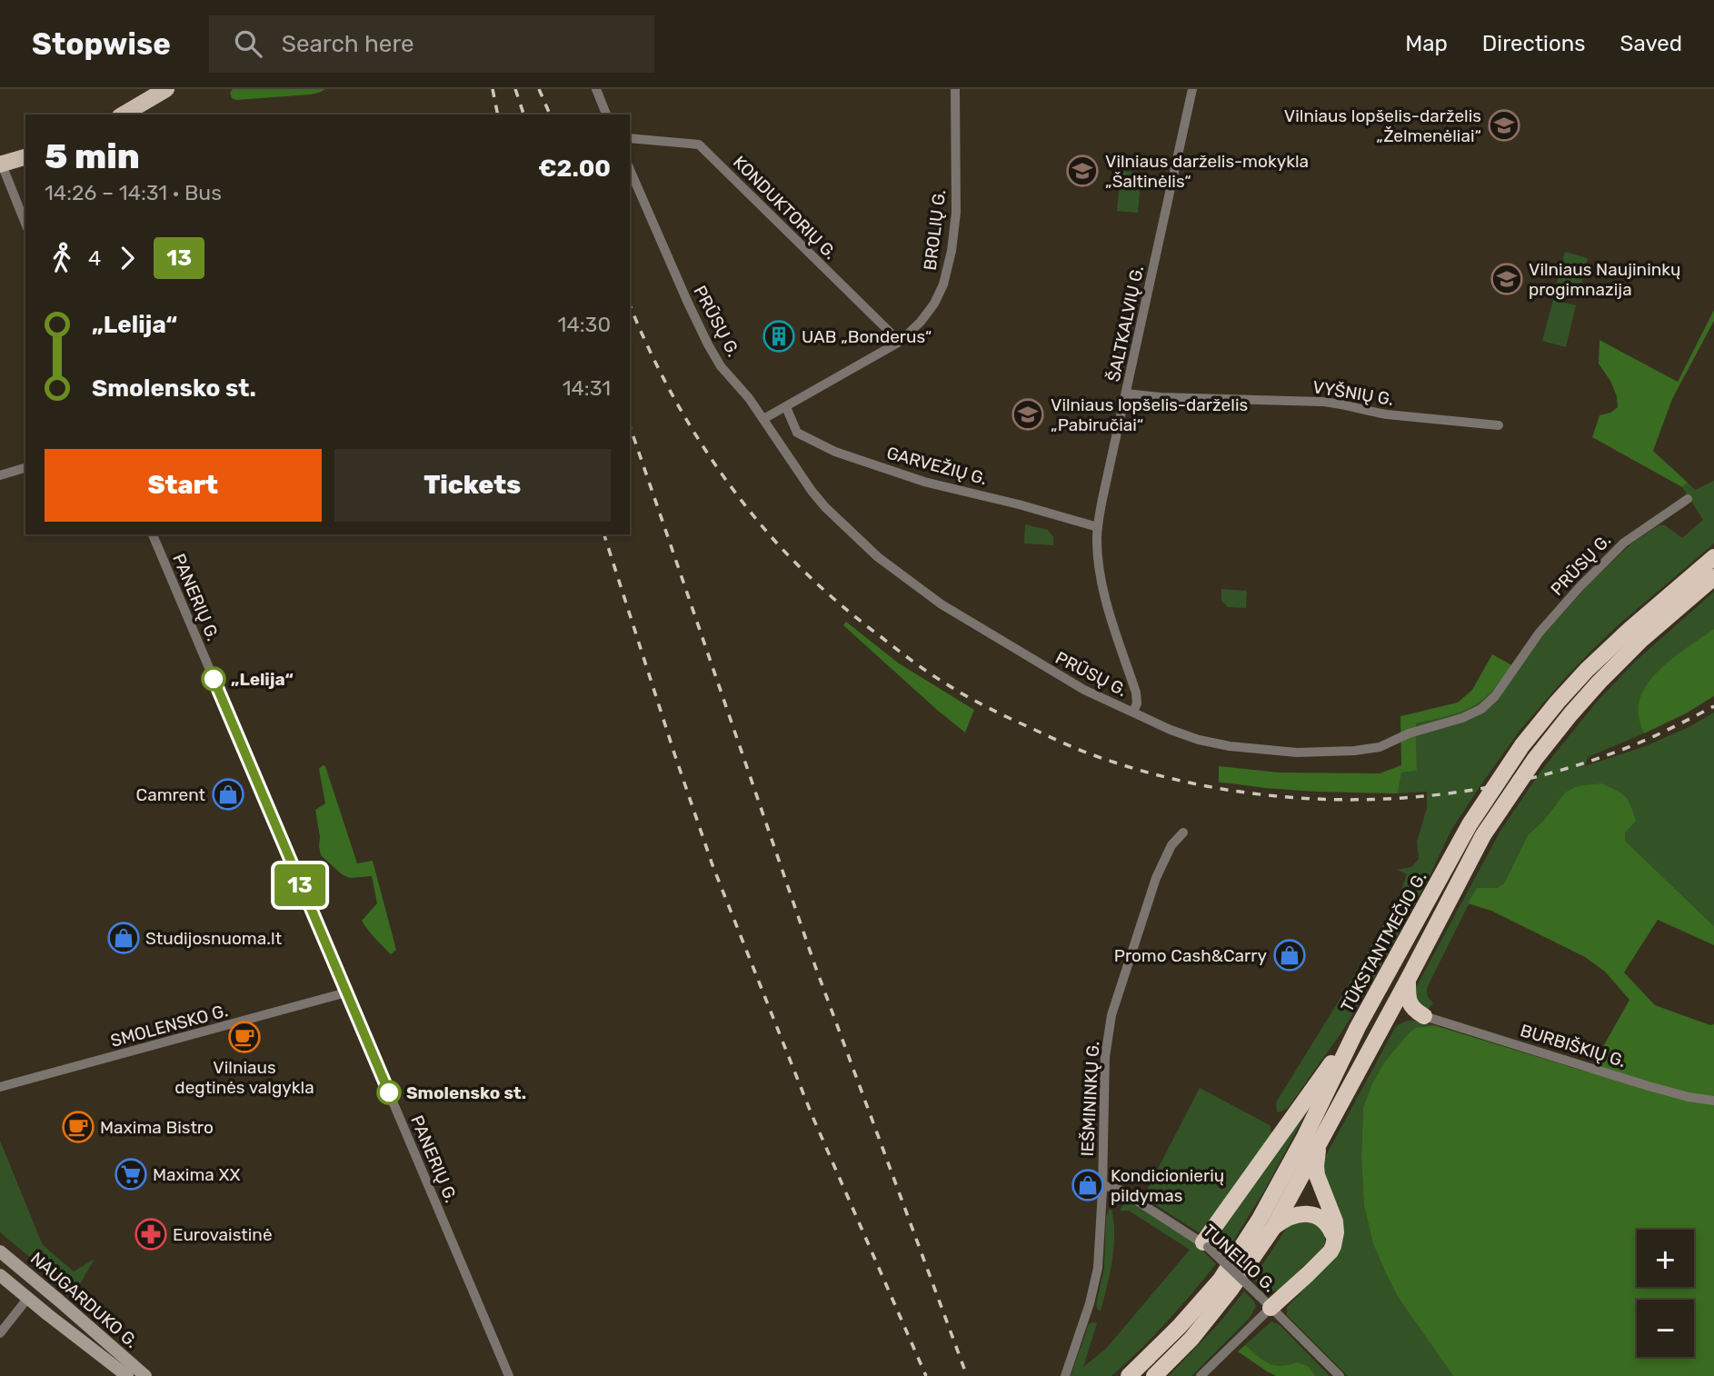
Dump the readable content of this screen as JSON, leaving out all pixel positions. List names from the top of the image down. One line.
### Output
{"streets":{"highway":["TŪKSTANTMEČIO G."],"main road":["NAUGARDUKO G."],"street":["KONDUKTORIŲ G.","BROLIŲ G.","PRŪSŲ G.","ŠALTKALVIŲ G.","VYŠNIŲ G.","GARVEŽIŲ G.","PANERIŲ G.","SMOLENSKO G.","BURBIŠKIŲ G.","IEŠMININKŲ G.","TUNELIO G."]},"crossings":[["KONDUKTORIŲ G.","BROLIŲ G."],["BROLIŲ G.","PRŪSŲ G."],["PRŪSŲ G.","ŠALTKALVIŲ G."],["ŠALTKALVIŲ G.","VYŠNIŲ G."],["ŠALTKALVIŲ G.","GARVEŽIŲ G."],["PANERIŲ G.","SMOLENSKO G."],["IEŠMININKŲ G.","TUNELIO G."]],"places":{"school or university":["Vilniaus lopšelis-darželis „Želmenėliai“","Vilniaus darželis-mokykla „Šaltinėlis“","Vilniaus Naujininkų progimnazija","Vilniaus lopšelis-darželis „Pabiručiai“"],"building":["UAB „Bonderus“"],"other":["„Lelija“","Smolensko st."],"shop":["Camrent","Studijosnuoma.lt","Promo Cash&Carry","Kondicionierių pildymas"],"cafe":["Vilniaus degtinės valgykla","Maxima Bistro"],"supermarket":["Maxima XX"],"pharmacy":["Eurovaistinė"]},"lines":["bus line 13"],"page":{"header":"Stopwise","search":"Search here","nav":["Map","Directions","Saved"],"on_map":"13","heading":["5 min","14:26 – 14:31 · Bus","€2.00"],"legs":["4","13"],"list":[{"name":"„Lelija“","value":"14:30"},{"name":"Smolensko st.","value":"14:31"}],"buttons":["Start","Tickets"],"map_buttons":["+","−"]}}
